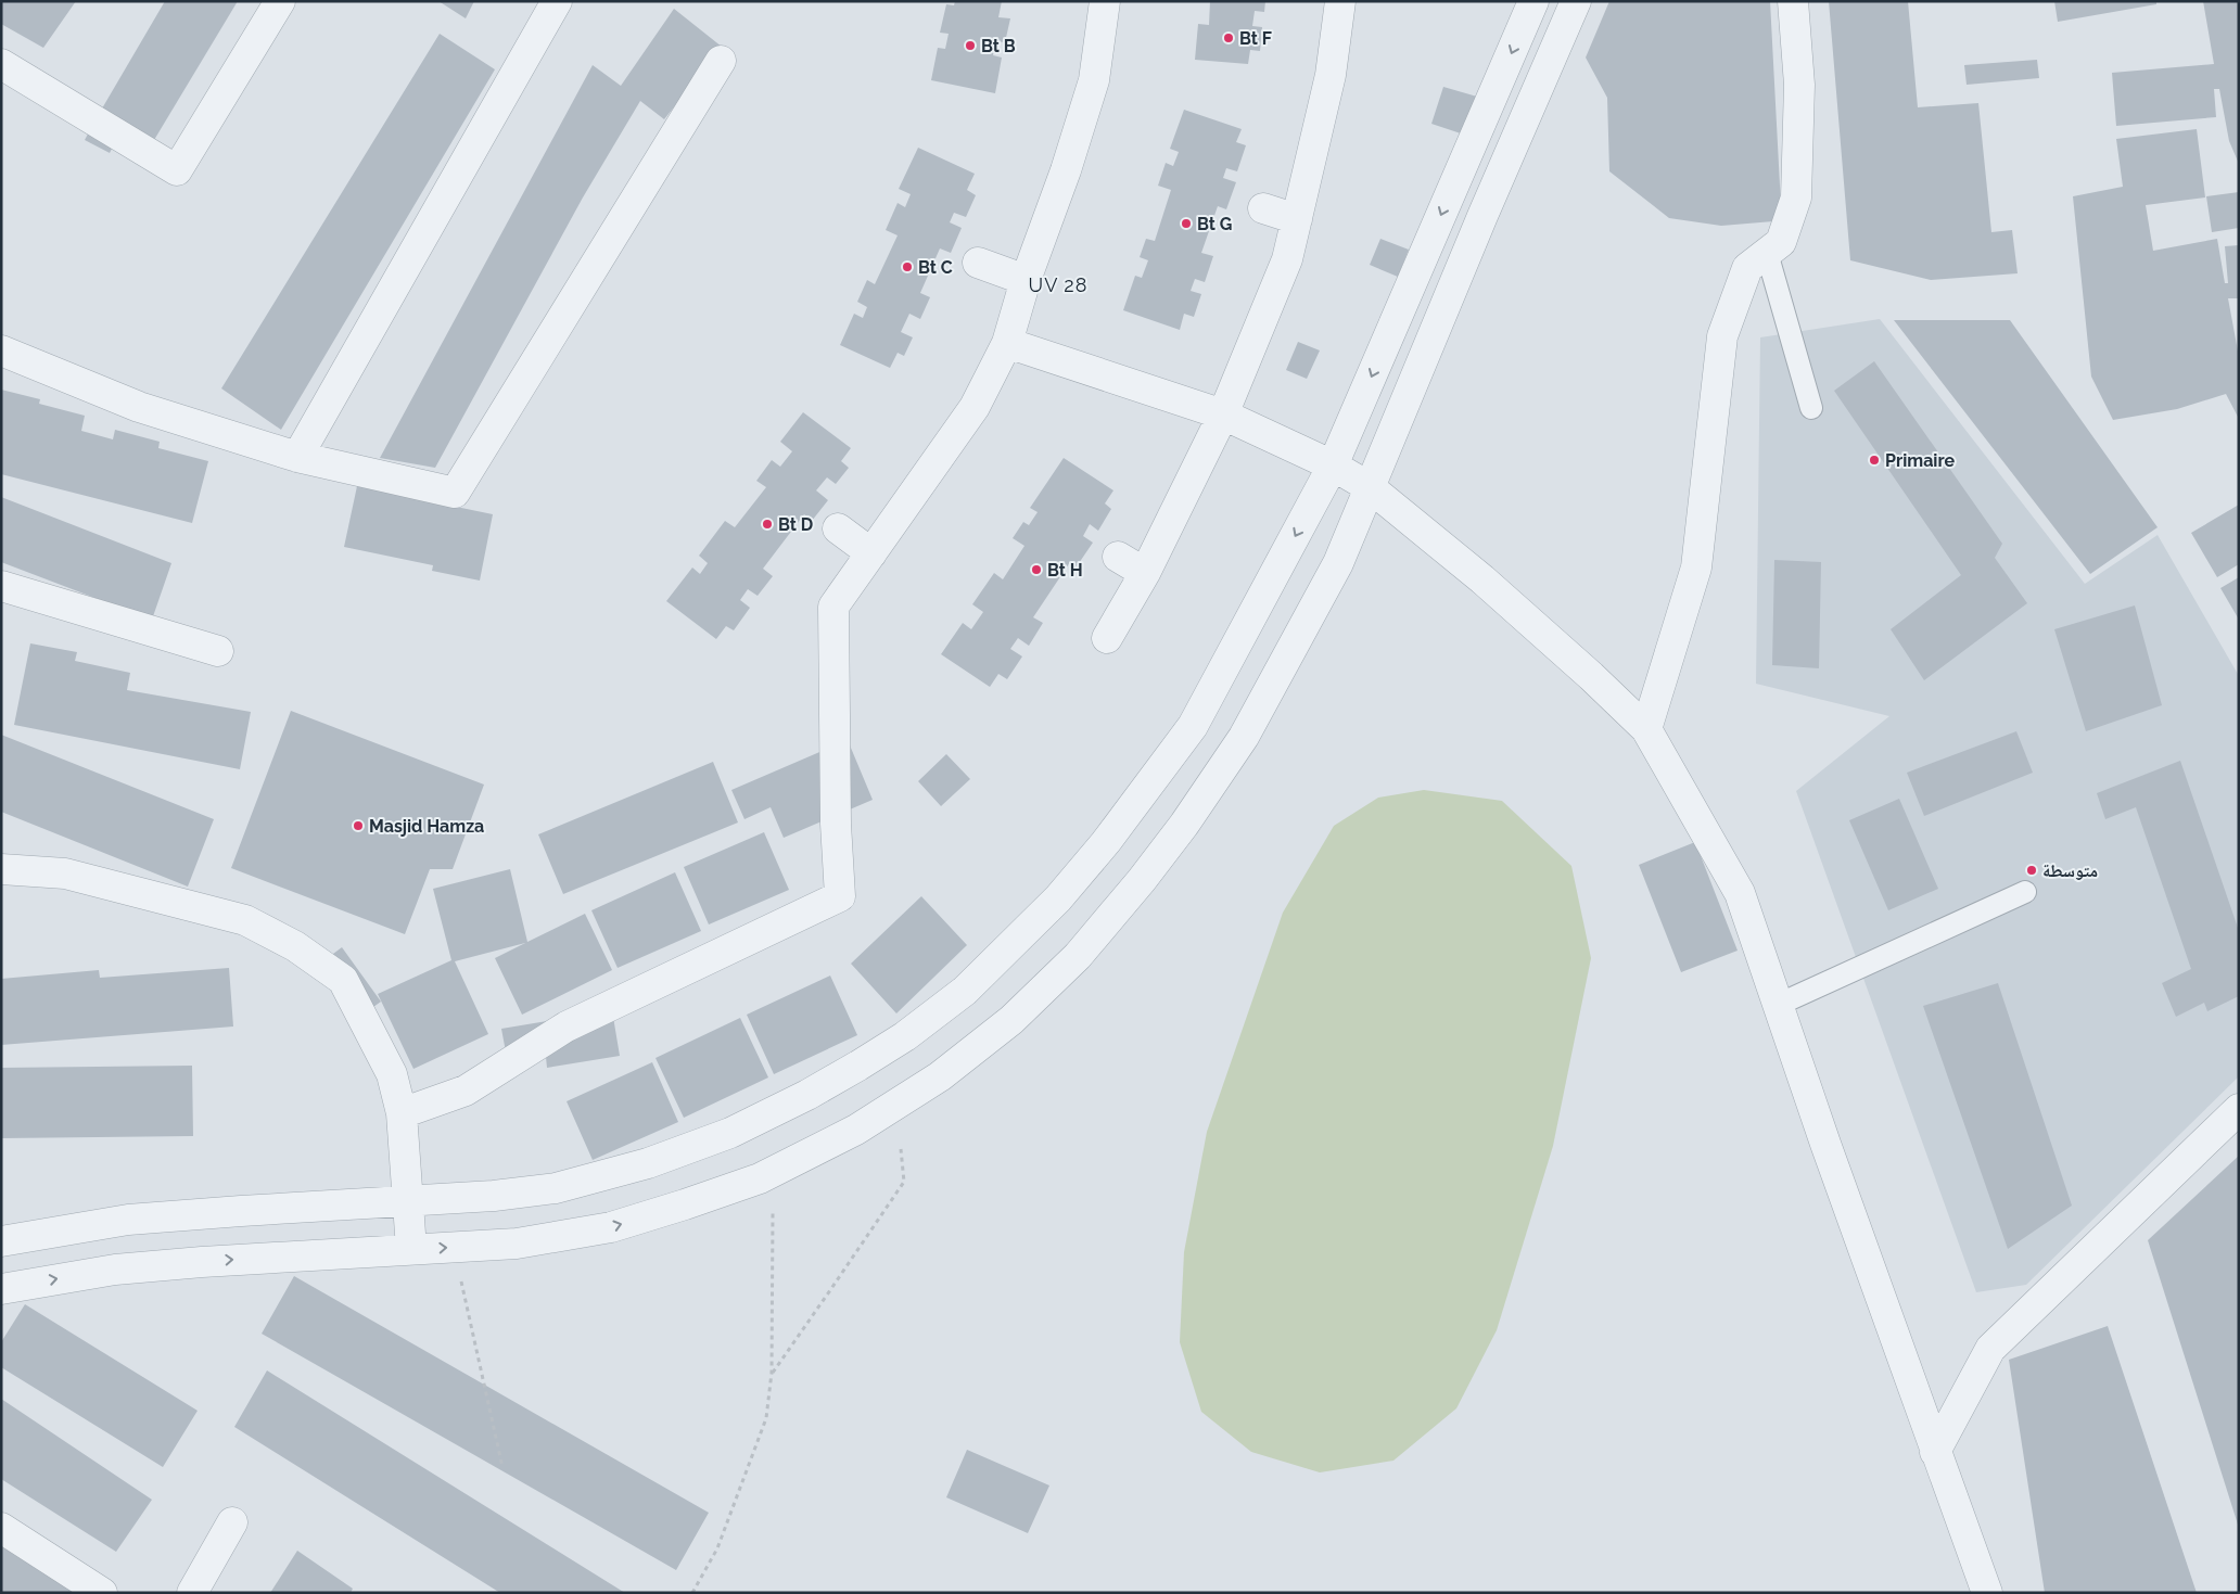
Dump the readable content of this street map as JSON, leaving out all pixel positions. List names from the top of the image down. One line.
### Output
{"districts":["UV 28"],"places":["Bt F","Bt B","Bt G","Bt C","Primaire","Bt D","Bt H","Masjid Hamza","متوسطة"]}
